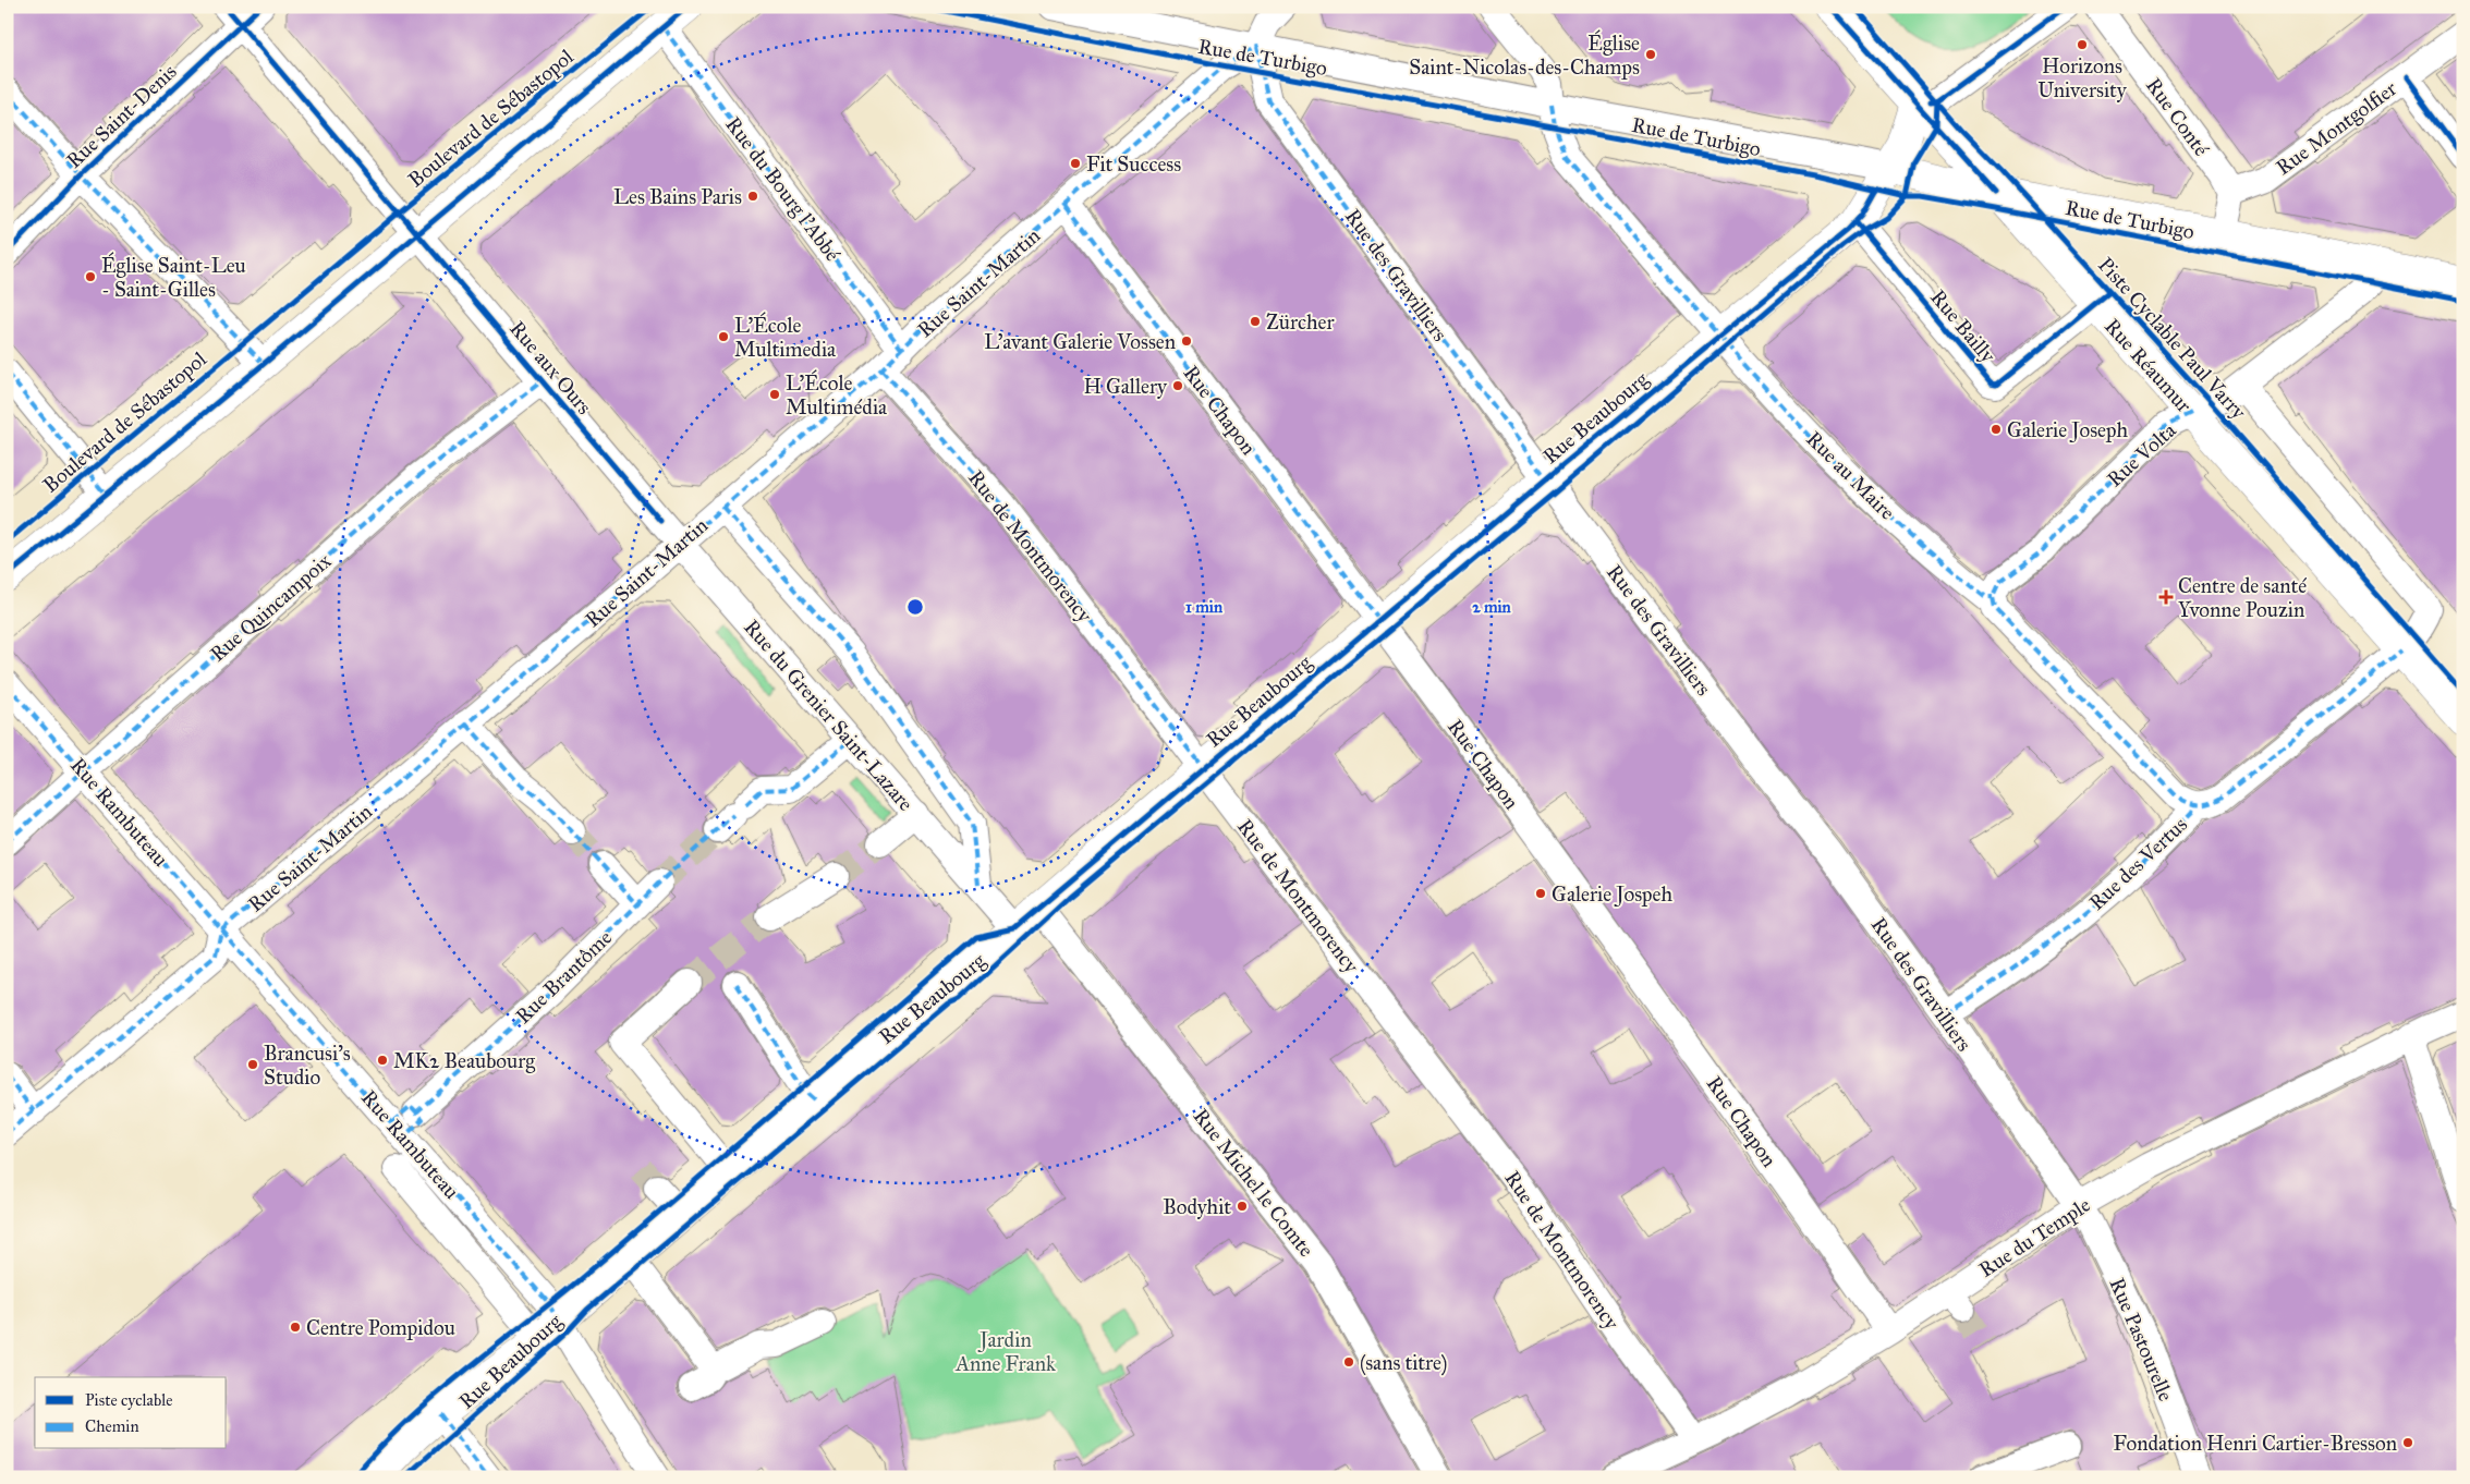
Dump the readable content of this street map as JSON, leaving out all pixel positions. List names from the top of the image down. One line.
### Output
{"streets":{"main road":["Rue de Turbigo","Boulevard de Sébastopol","Rue Réaumur","Rue Beaubourg"],"street":["Rue Saint-Denis","Rue Conté","Rue Montgolfier","Rue du Bourg l'Abbé","Rue des Gravilliers","Rue Saint-Martin","Rue Bailly","Rue aux Ours","Rue Chapon","Rue Volta","Rue au Maire","Rue de Montmorency","Rue Quincampoix","Rue du Grenier Saint-Lazare","Rue Rambuteau","Rue des Vertus","Rue Brantôme","Rue Michel le Comte","Rue du Temple","Rue Pastourelle"],"cycle path":["Piste Cyclable Paul Varry"]},"crossings":[["Rue de Turbigo","Rue des Gravilliers"],["Rue de Turbigo","Rue Saint-Martin"],["Rue de Turbigo","Rue Réaumur"],["Rue de Turbigo","Rue Beaubourg"],["Rue de Turbigo","Rue Volta"],["Rue de Turbigo","Rue au Maire"],["Rue Saint-Denis","Rue aux Ours"],["Rue Conté","Rue Montgolfier"],["Boulevard de Sébastopol","Rue du Bourg l'Abbé"],["Boulevard de Sébastopol","Rue aux Ours"],["Rue du Bourg l'Abbé","Rue Saint-Martin"],["Rue des Gravilliers","Rue Saint-Martin"],["Rue des Gravilliers","Rue Beaubourg"],["Rue des Gravilliers","Rue des Vertus"],["Rue des Gravilliers","Rue du Temple"],["Rue des Gravilliers","Rue Pastourelle"],["Rue Saint-Martin","Rue aux Ours"],["Rue Saint-Martin","Rue Chapon"],["Rue Saint-Martin","Rue de Montmorency"],["Rue Saint-Martin","Rue du Grenier Saint-Lazare"],["Rue Saint-Martin","Rue Rambuteau"],["Rue Bailly","Rue Réaumur"],["Rue Bailly","Rue Beaubourg"],["Rue Réaumur","Rue Beaubourg"],["Rue Réaumur","Rue Volta"],["Rue Réaumur","Rue des Vertus"],["Rue aux Ours","Rue Quincampoix"],["Rue aux Ours","Rue du Grenier Saint-Lazare"],["Rue Chapon","Rue Beaubourg"],["Rue Chapon","Rue du Temple"],["Rue Beaubourg","Rue au Maire"],["Rue Beaubourg","Rue de Montmorency"],["Rue Beaubourg","Rue du Grenier Saint-Lazare"],["Rue Beaubourg","Rue Rambuteau"],["Rue Beaubourg","Rue Michel le Comte"],["Rue Volta","Rue au Maire"],["Rue au Maire","Rue des Vertus"],["Rue de Montmorency","Rue du Temple"],["Rue Quincampoix","Rue Rambuteau"],["Rue Rambuteau","Rue Brantôme"],["Rue du Temple","Rue Pastourelle"]],"parks":["Jardin Anne Frank"],"places":{"other":["Horizons University","Église Saint-Nicolas-des-Champs","Fit Success","Les Bains Paris","Église Saint-Leu - Saint-Gilles","Zürcher","L'École Multimedia","L'avant Galerie Vossen","H Gallery","L'École Multimédia","Galerie Joseph","Galerie Jospeh","MK2 Beaubourg","Brancusi's Studio","Bodyhit","Centre Pompidou","(sans titre)","Fondation Henri Cartier-Bresson"],"health":["Centre de santé Yvonne Pouzin"]},"legend":["Piste cyclable","Chemin"],"rings":["1 min","2 min"]}
